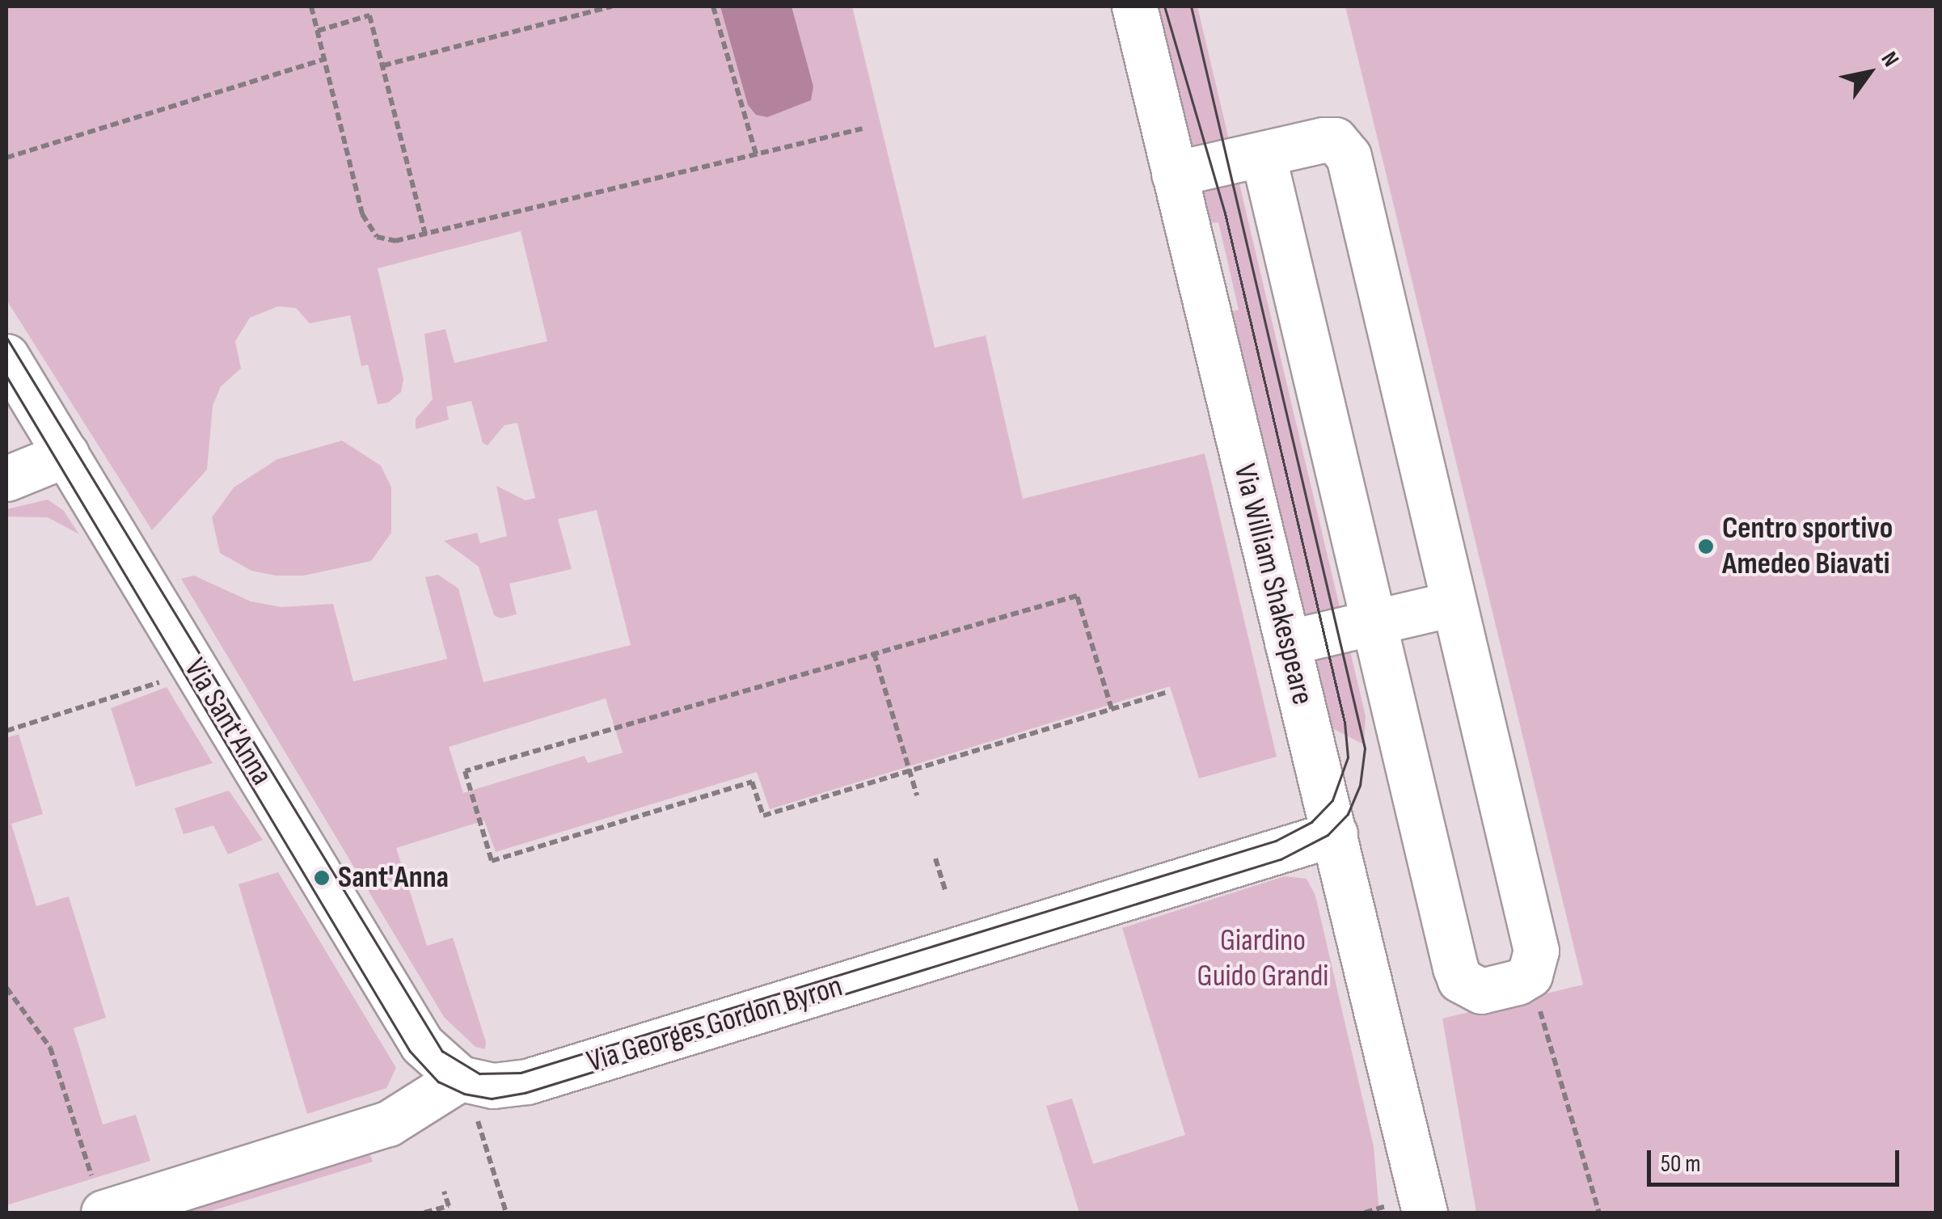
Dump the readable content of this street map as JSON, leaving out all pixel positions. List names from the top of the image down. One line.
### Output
{"streets":{"street":["Via William Shakespeare","Via Sant'Anna","Via Georges Gordon Byron"]},"crossings":[["Via William Shakespeare","Via Georges Gordon Byron"],["Via Sant'Anna","Via Georges Gordon Byron"]],"parks":["Giardino Guido Grandi"],"places":["Centro sportivo Amedeo Biavati","Sant'Anna"],"scale_bar":"50 m","north":"top right"}
